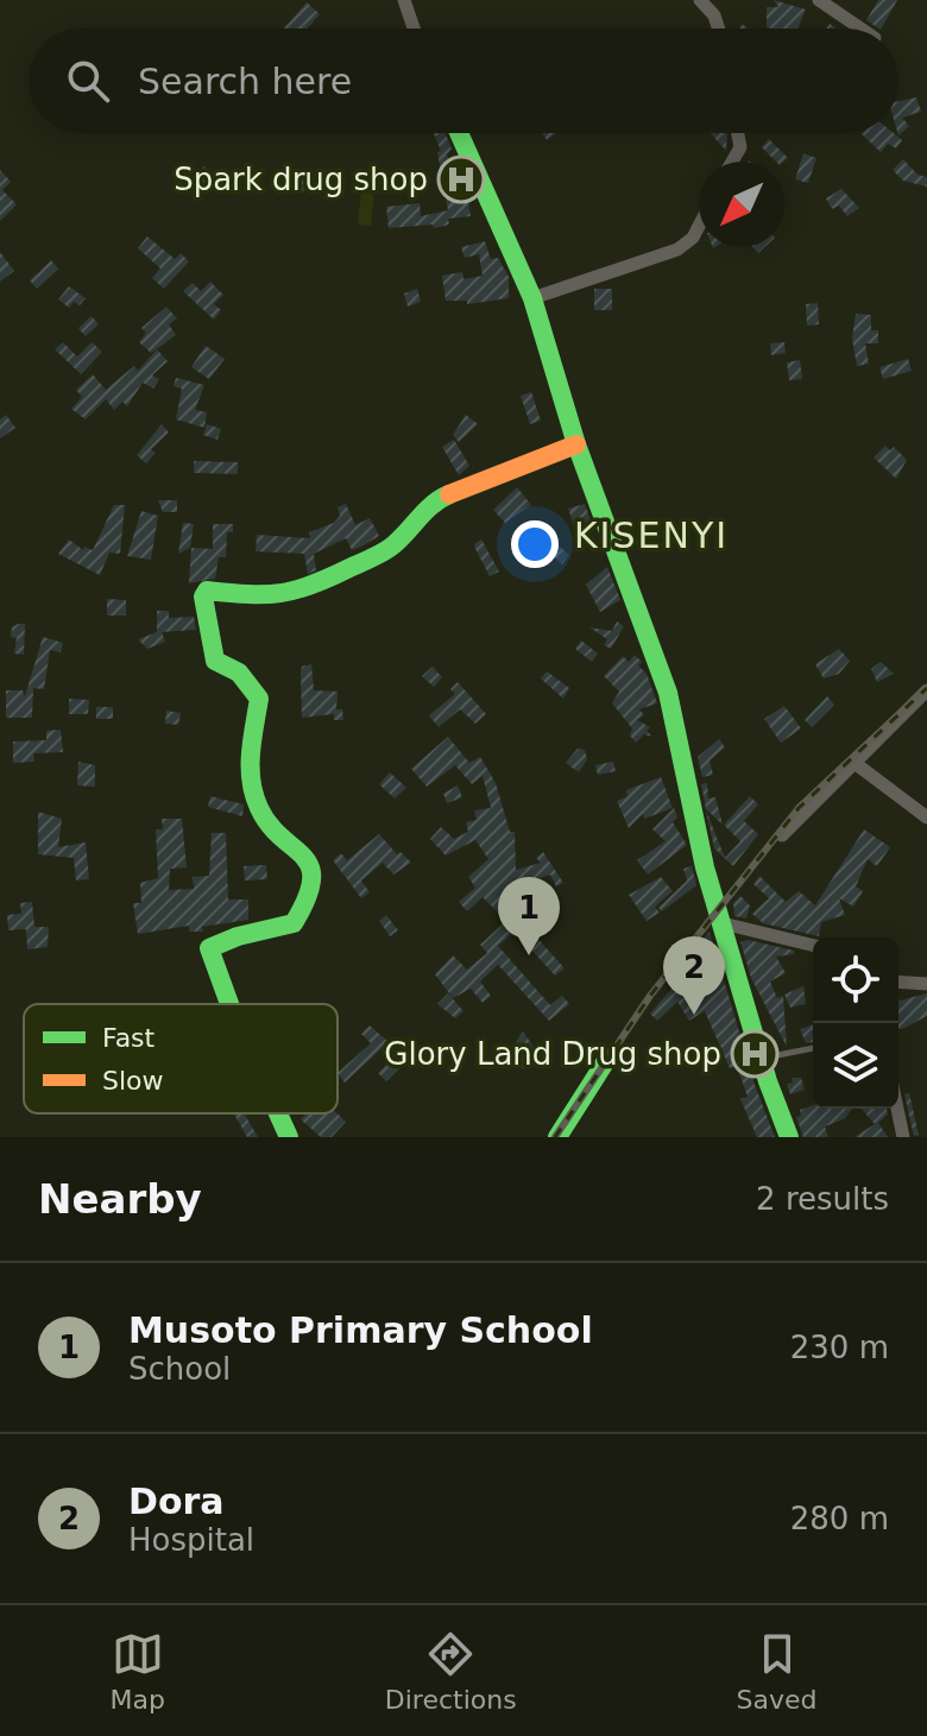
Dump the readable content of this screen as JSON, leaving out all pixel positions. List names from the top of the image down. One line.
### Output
{"districts":["KISENYI"],"places":{"hospital":["Spark drug shop","Glory Land Drug shop"]},"legend":["Fast","Slow"],"north":"bottom left","page":{"search":"Search here","pins":["1","2"],"heading":["Nearby","2 results"],"list":[{"mark":"1","name":"Musoto Primary School","note":"School","value":"230 m"},{"mark":"2","name":"Dora","note":"Hospital","value":"280 m"}],"nav":["Map","Directions","Saved"]}}
